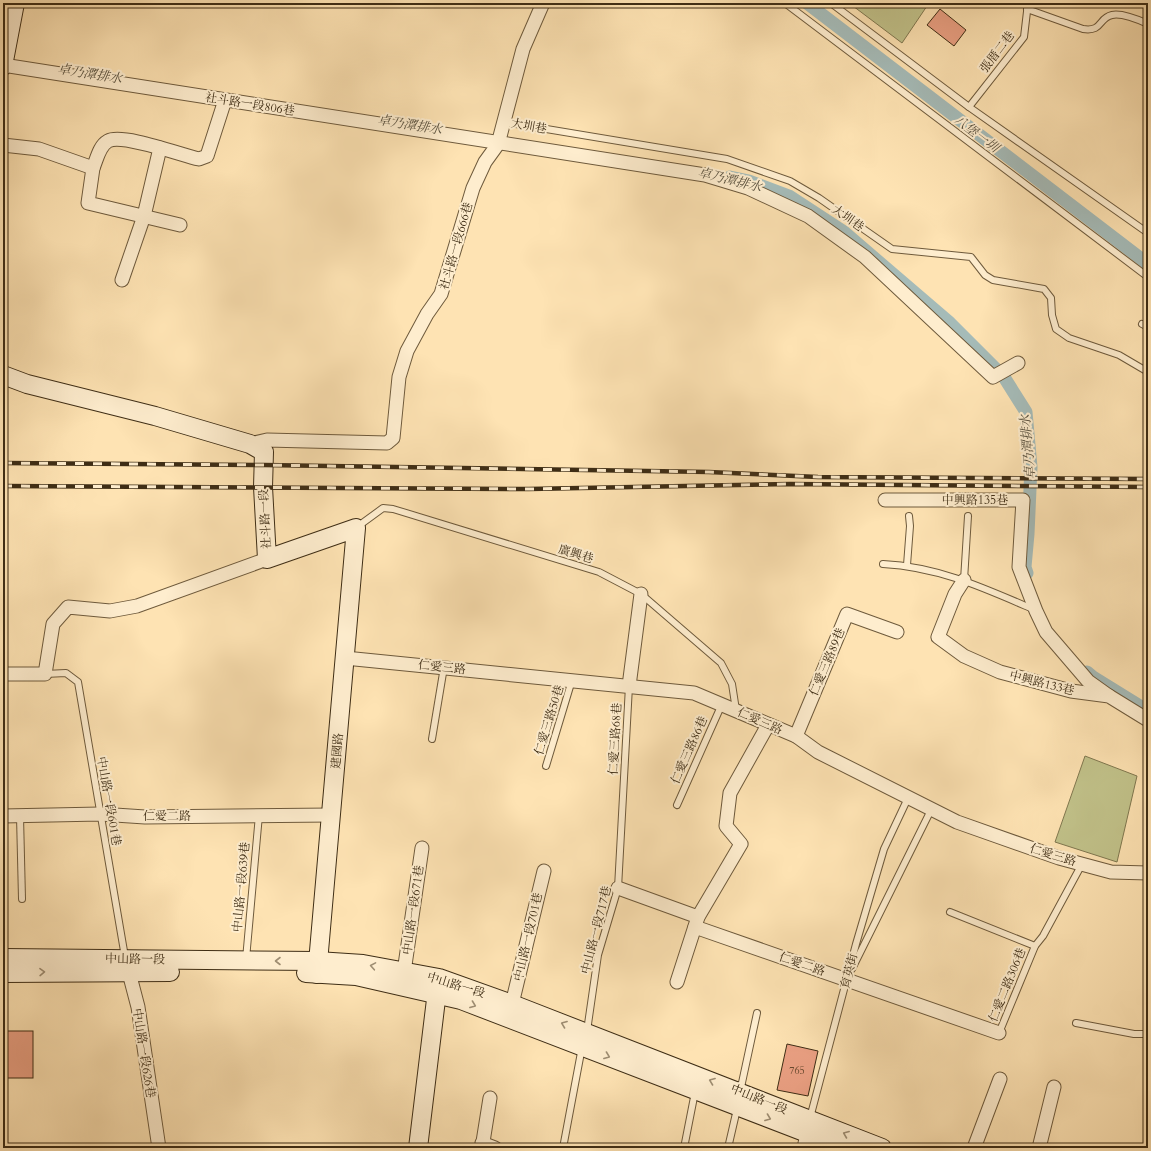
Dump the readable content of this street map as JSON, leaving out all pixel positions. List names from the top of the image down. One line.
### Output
{"streets":{"main road":["社斗路一段","建國路","中山路一段"],"street":["社斗路一段806巷","大圳巷","社斗路一段666巷","中興路135巷","仁愛三路89巷","仁愛三路","中興路133巷","仁愛二路","中山路一段671巷","中山路一段701巷","中山路一段626巷"],"lane":["張厝二巷","廣興巷","仁愛三路50巷","仁愛三路68巷","仁愛三路86巷","中山路一段601巷","中山路一段639巷","中山路一段717巷","育英街","仁愛二路306巷"]},"crossings":[["社斗路一段806巷","大圳巷"],["社斗路一段806巷","社斗路一段666巷"],["大圳巷","社斗路一段666巷"],["社斗路一段666巷","社斗路一段"],["中興路135巷","中興路133巷"],["社斗路一段","中山路一段601巷"],["廣興巷","仁愛三路"],["廣興巷","建國路"],["仁愛三路89巷","仁愛三路"],["仁愛三路","仁愛三路50巷"],["仁愛三路","仁愛三路68巷"],["仁愛三路","仁愛三路86巷"],["仁愛三路","建國路"],["仁愛三路","育英街"],["仁愛三路","仁愛二路306巷"],["仁愛三路68巷","中山路一段717巷"],["建國路","仁愛二路"],["建國路","中山路一段"],["中山路一段601巷","仁愛二路"],["中山路一段601巷","中山路一段"],["中山路一段601巷","中山路一段626巷"],["仁愛二路","中山路一段639巷"],["仁愛二路","中山路一段717巷"],["仁愛二路","育英街"],["仁愛二路","仁愛二路306巷"],["中山路一段639巷","中山路一段"],["中山路一段671巷","中山路一段"],["中山路一段717巷","中山路一段"],["中山路一段701巷","中山路一段"],["中山路一段","育英街"],["中山路一段","中山路一段626巷"]],"water":["卓乃潭排水","八堡一圳"],"house_numbers":["765"]}
